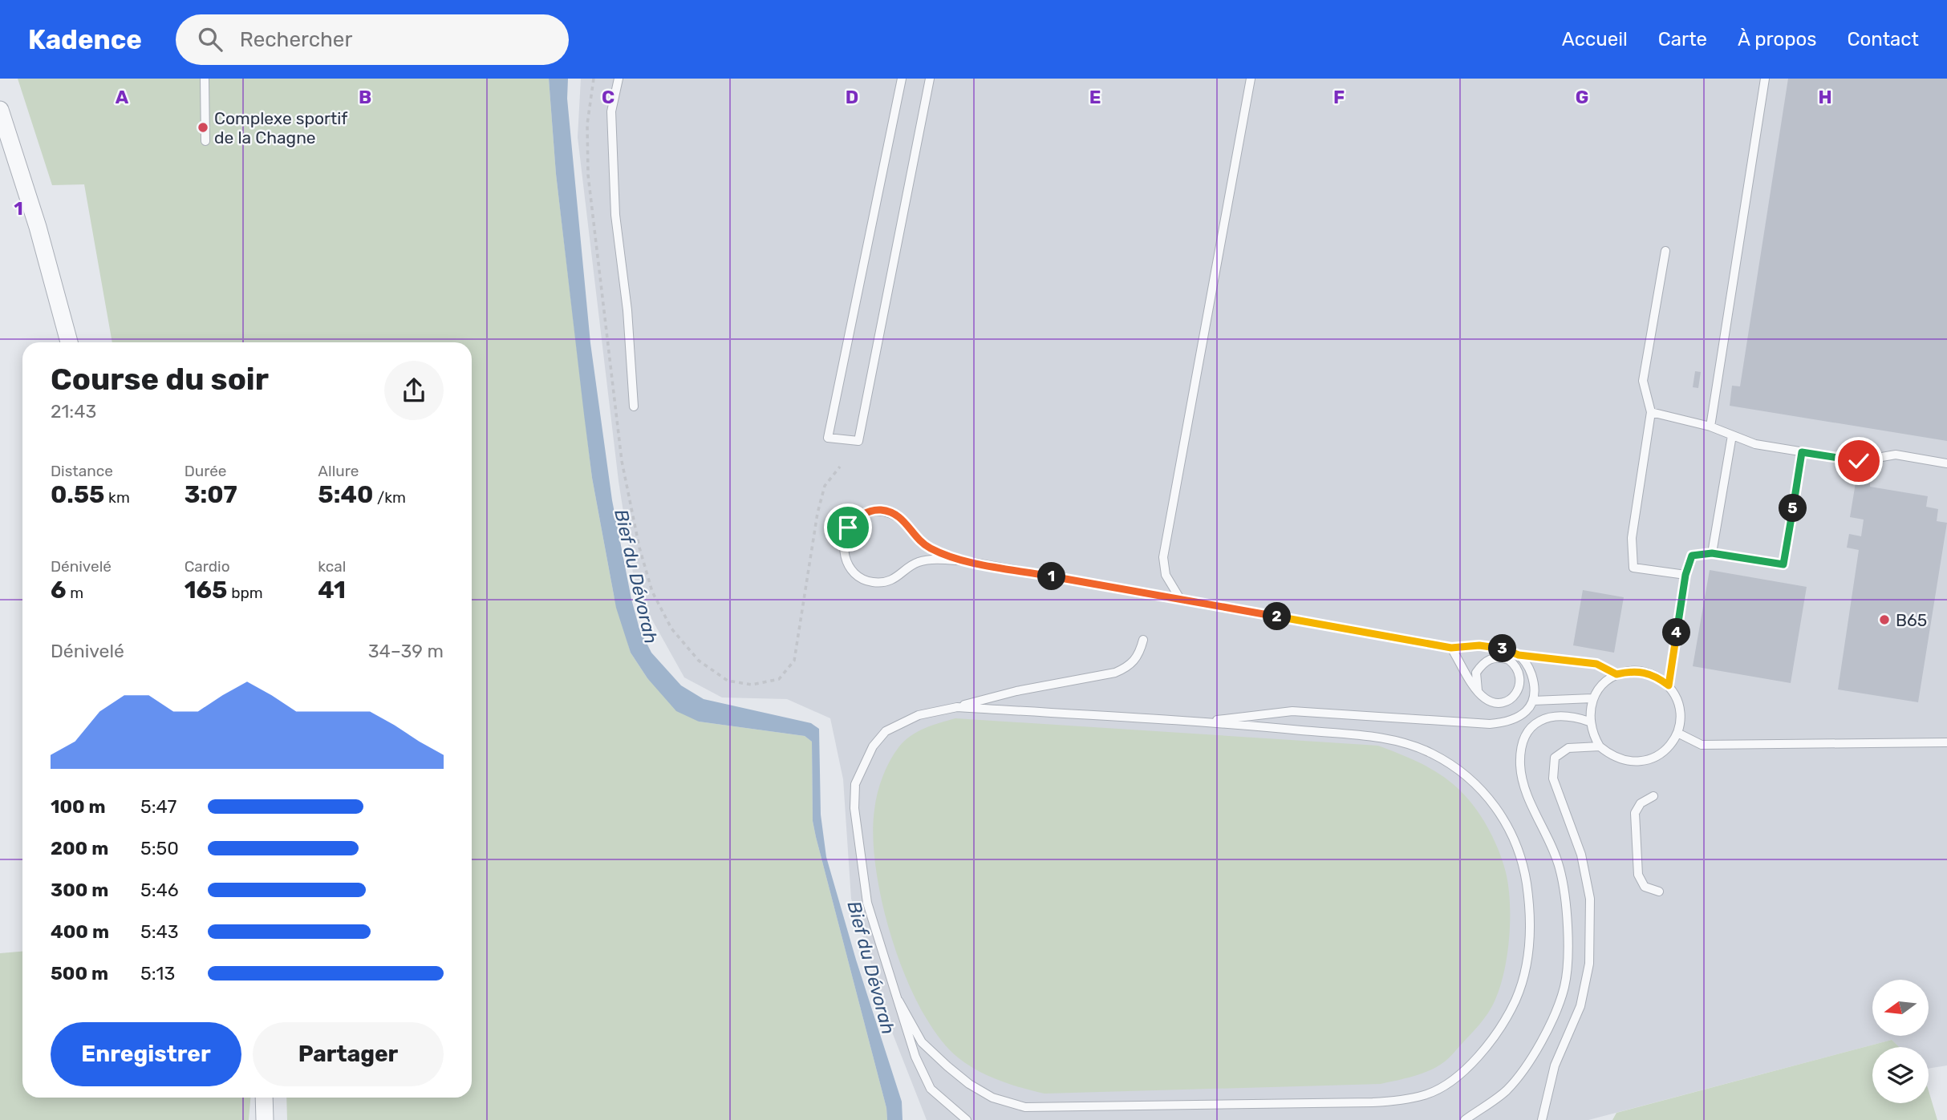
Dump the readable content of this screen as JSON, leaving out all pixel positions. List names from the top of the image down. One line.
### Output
{"water":["Bief du Dévorah"],"places":["Complexe sportif de la Chagne","B65"],"north":"left","page":{"header":"Kadence","search":"Rechercher","nav":["Accueil","Carte","À propos","Contact"],"heading":["Course du soir","21:43"],"stats":[["Distance","0.55 km"],["Durée","3:07"],["Allure","5:40 /km"],["Dénivelé","6 m"],["Cardio","165 bpm"],["kcal","41"]],"pins":["5","1","2","4","3"],"chart":["Dénivelé","34–39 m"],"list":[{"name":"100 m","note":"5:47"},{"name":"200 m","note":"5:50"},{"name":"300 m","note":"5:46"},{"name":"400 m","note":"5:43"},{"name":"500 m","note":"5:13"}],"buttons":["Enregistrer","Partager"]},"grid":{"columns":["A","B","C","D","E","F","G","H"],"rows":["1"]}}
